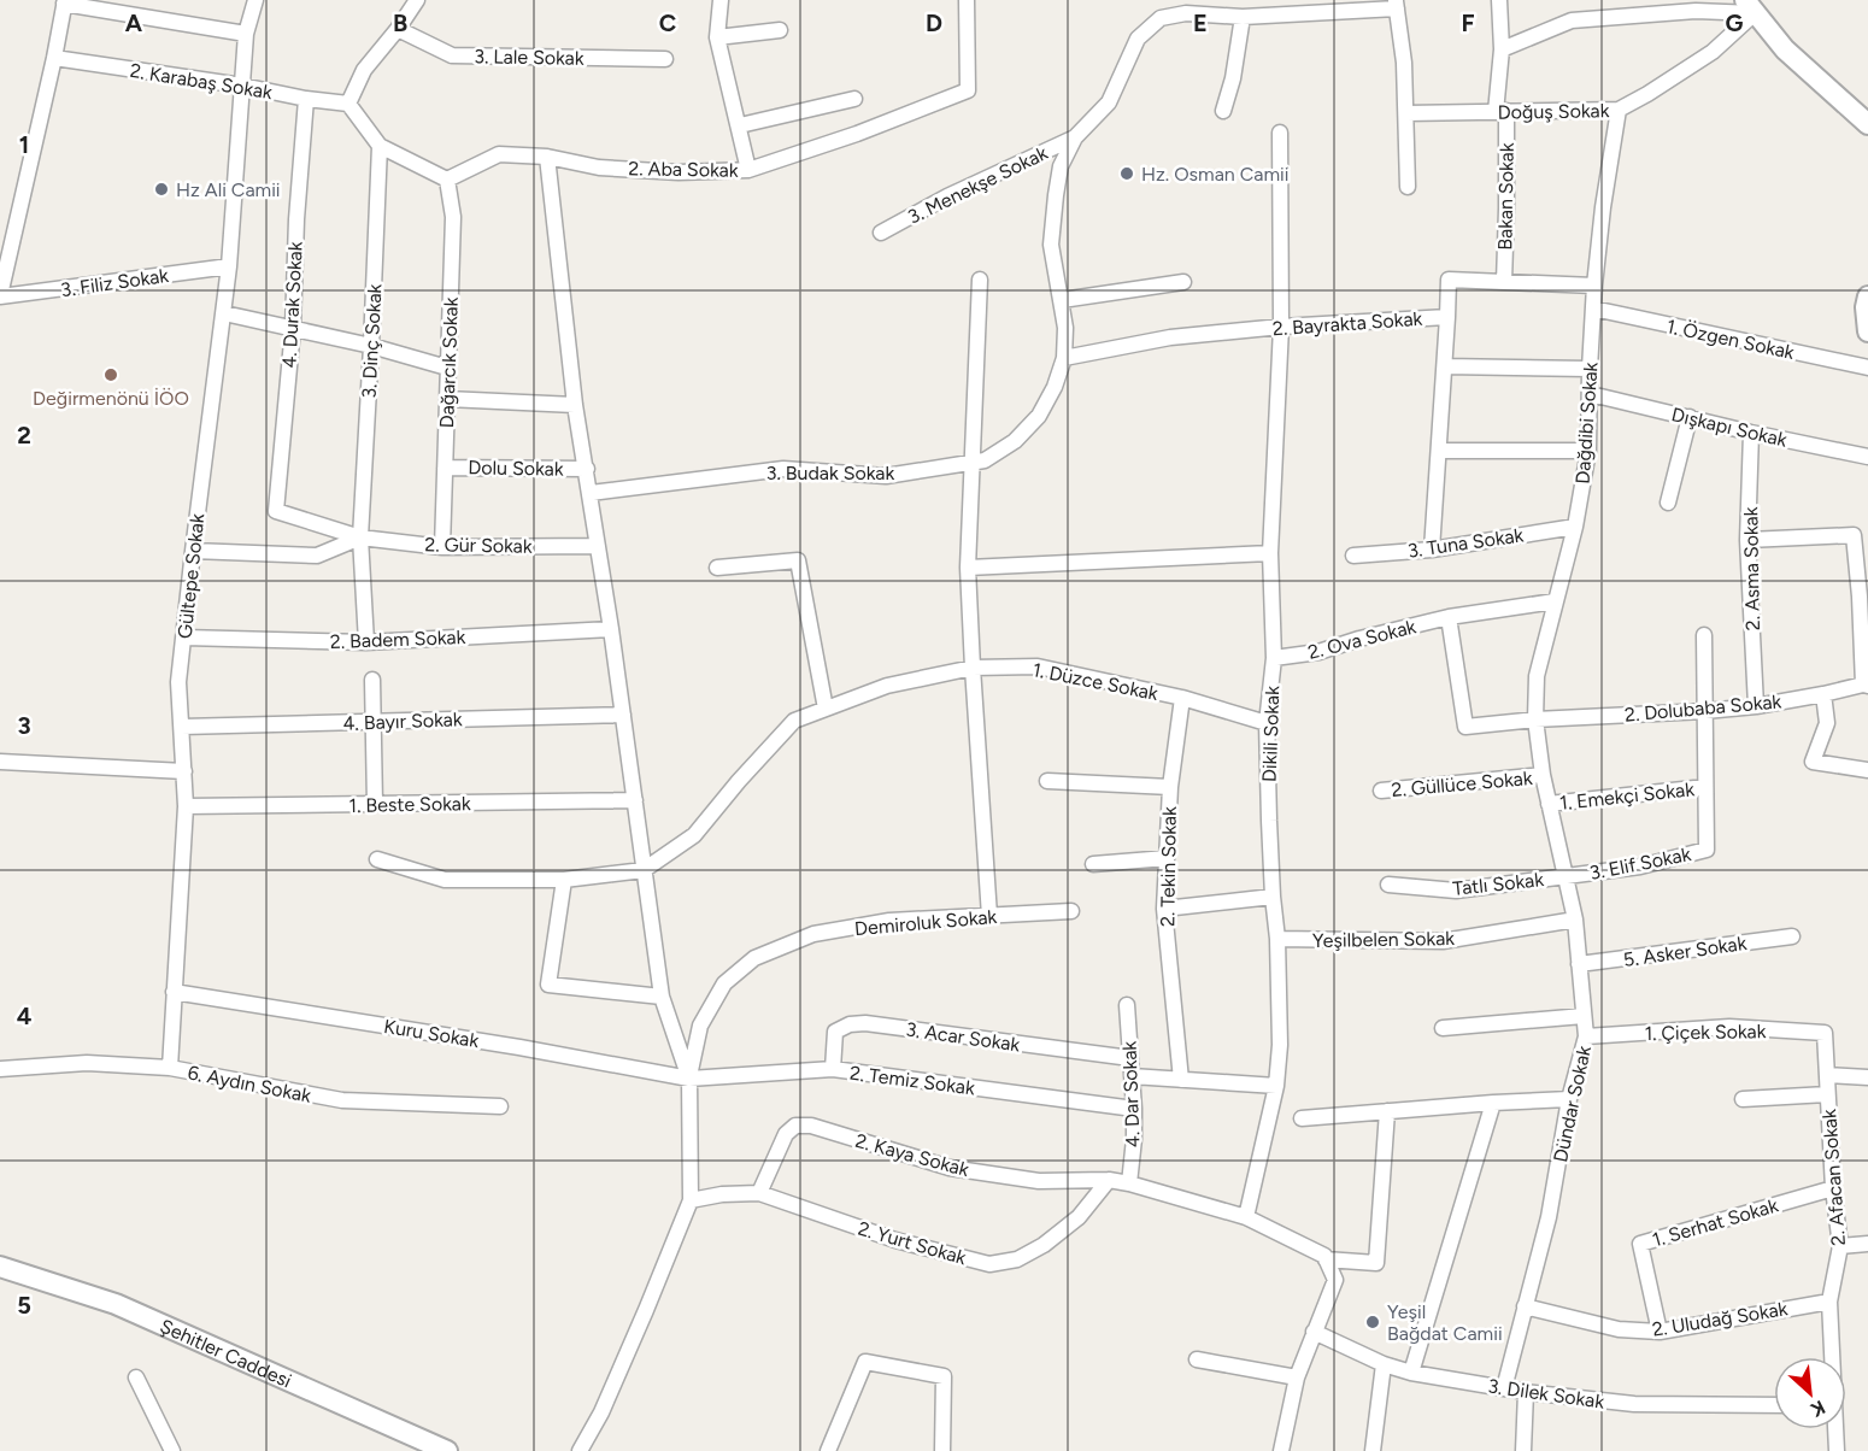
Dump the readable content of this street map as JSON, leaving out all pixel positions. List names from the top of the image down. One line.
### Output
{"streets":{"street":["3. Lale Sokak","2. Karabaş Sokak","Doğuş Sokak","2. Aba Sokak","3. Menekşe Sokak","Bakan Sokak","3. Filiz Sokak","4. Durak Sokak","2. Bayrakta Sokak","1. Özgen Sokak","3. Dinç Sokak","Dağarcık Sokak","Dağdibi Sokak","Dışkapı Sokak","Dolu Sokak","3. Budak Sokak","3. Tuna Sokak","2. Gür Sokak","2. Asma Sokak","Gültepe Sokak","2. Badem Sokak","2. Ova Sokak","1. Düzce Sokak","2. Dolubaba Sokak","4. Bayır Sokak","Dikili Sokak","2. Güllüce Sokak","1. Emekçi Sokak","1. Beste Sokak","3. Elif Sokak","2. Tekin Sokak","Tatlı Sokak","Demiroluk Sokak","Yeşilbelen Sokak","5. Asker Sokak","1. Çiçek Sokak","Kuru Sokak","3. Acar Sokak","2. Temiz Sokak","6. Aydın Sokak","4. Dar Sokak","Dündar Sokak","2. Kaya Sokak","2. Afacan Sokak","1. Serhat Sokak","2. Yurt Sokak","2. Uludağ Sokak","Şehitler Caddesi","3. Dilek Sokak"]},"crossings":[["2. Karabaş Sokak","4. Durak Sokak"],["2. Karabaş Sokak","Gültepe Sokak"],["Doğuş Sokak","Bakan Sokak"],["Doğuş Sokak","Dağdibi Sokak"],["2. Aba Sokak","Dağarcık Sokak"],["Bakan Sokak","2. Bayrakta Sokak"],["3. Filiz Sokak","Gültepe Sokak"],["4. Durak Sokak","2. Gür Sokak"],["2. Bayrakta Sokak","Dağdibi Sokak"],["2. Bayrakta Sokak","Dikili Sokak"],["1. Özgen Sokak","Dağdibi Sokak"],["3. Dinç Sokak","2. Gür Sokak"],["3. Dinç Sokak","2. Badem Sokak"],["Dağarcık Sokak","Dolu Sokak"],["Dağarcık Sokak","2. Gür Sokak"],["Dağdibi Sokak","Dışkapı Sokak"],["Dağdibi Sokak","3. Tuna Sokak"],["Dağdibi Sokak","2. Ova Sokak"],["Dağdibi Sokak","2. Dolubaba Sokak"],["Dağdibi Sokak","2. Güllüce Sokak"],["Dağdibi Sokak","Dündar Sokak"],["Dışkapı Sokak","2. Asma Sokak"],["2. Gür Sokak","Gültepe Sokak"],["2. Asma Sokak","2. Dolubaba Sokak"],["Gültepe Sokak","2. Badem Sokak"],["Gültepe Sokak","4. Bayır Sokak"],["Gültepe Sokak","1. Beste Sokak"],["Gültepe Sokak","Kuru Sokak"],["Gültepe Sokak","6. Aydın Sokak"],["2. Ova Sokak","Dikili Sokak"],["1. Düzce Sokak","Dikili Sokak"],["1. Düzce Sokak","2. Tekin Sokak"],["2. Dolubaba Sokak","3. Elif Sokak"],["Dikili Sokak","Yeşilbelen Sokak"],["2. Güllüce Sokak","Dündar Sokak"],["1. Emekçi Sokak","3. Elif Sokak"],["1. Emekçi Sokak","Dündar Sokak"],["3. Elif Sokak","Tatlı Sokak"],["3. Elif Sokak","Dündar Sokak"],["Tatlı Sokak","Dündar Sokak"],["Demiroluk Sokak","Kuru Sokak"],["Demiroluk Sokak","2. Temiz Sokak"],["Yeşilbelen Sokak","Dündar Sokak"],["5. Asker Sokak","Dündar Sokak"],["1. Çiçek Sokak","Dündar Sokak"],["1. Çiçek Sokak","2. Afacan Sokak"],["Kuru Sokak","2. Temiz Sokak"],["3. Acar Sokak","2. Temiz Sokak"],["3. Acar Sokak","4. Dar Sokak"],["2. Temiz Sokak","4. Dar Sokak"],["Dündar Sokak","2. Uludağ Sokak"],["Dündar Sokak","3. Dilek Sokak"],["2. Kaya Sokak","2. Yurt Sokak"],["2. Afacan Sokak","1. Serhat Sokak"],["2. Afacan Sokak","2. Uludağ Sokak"],["1. Serhat Sokak","2. Uludağ Sokak"]],"places":["Hz. Osman Camii","Hz Ali Camii","Değirmenönü İÖO","Yeşil Bağdat Camii"],"north":"bottom right","grid":{"columns":["A","B","C","D","E","F","G"],"rows":["1","2","3","4","5"]}}
